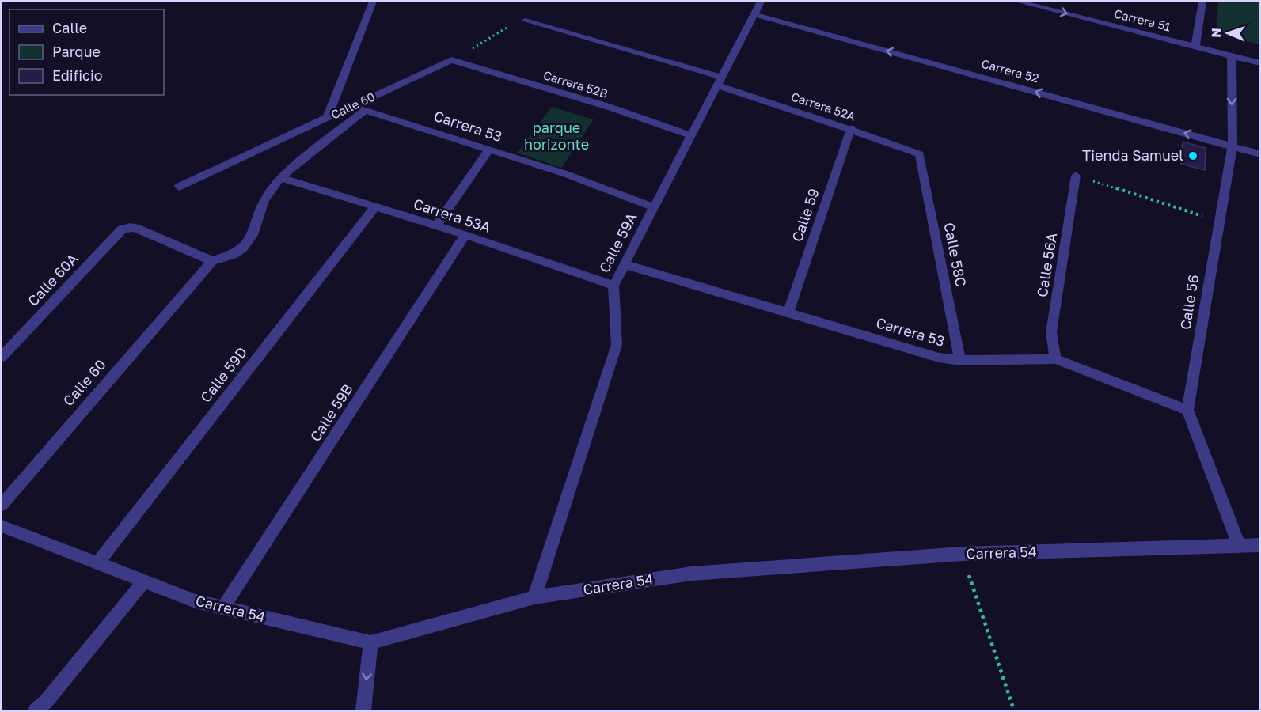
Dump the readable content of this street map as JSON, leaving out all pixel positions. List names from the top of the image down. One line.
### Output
{"streets":{"street":["Carrera 51","Carrera 52","Carrera 52B","Calle 60","Carrera 52A","Carrera 53","Calle 59","Carrera 53A","Calle 59A","Calle 58C","Calle 56A","Calle 60A","Calle 56","Calle 59D","Calle 59B","Carrera 54"]},"crossings":[["Carrera 51","Calle 56"],["Carrera 52","Calle 59A"],["Carrera 52","Calle 56"],["Carrera 52B","Calle 60"],["Carrera 52B","Calle 59A"],["Calle 60","Carrera 53"],["Calle 60","Calle 60A"],["Carrera 52A","Calle 59"],["Carrera 52A","Calle 59A"],["Carrera 52A","Calle 58C"],["Carrera 53","Calle 59"],["Carrera 53","Calle 59A"],["Carrera 53","Calle 58C"],["Carrera 53","Calle 56A"],["Carrera 53","Calle 56"],["Carrera 53A","Calle 59A"],["Carrera 53A","Calle 59D"],["Carrera 53A","Calle 59B"],["Calle 59A","Carrera 54"],["Calle 59D","Carrera 54"],["Calle 59B","Carrera 54"]],"one_way":["Carrera 51","Carrera 52"],"parks":["parque horizonte"],"places":["Tienda Samuel"],"legend":["Calle","Parque","Edificio"],"north":"left"}
